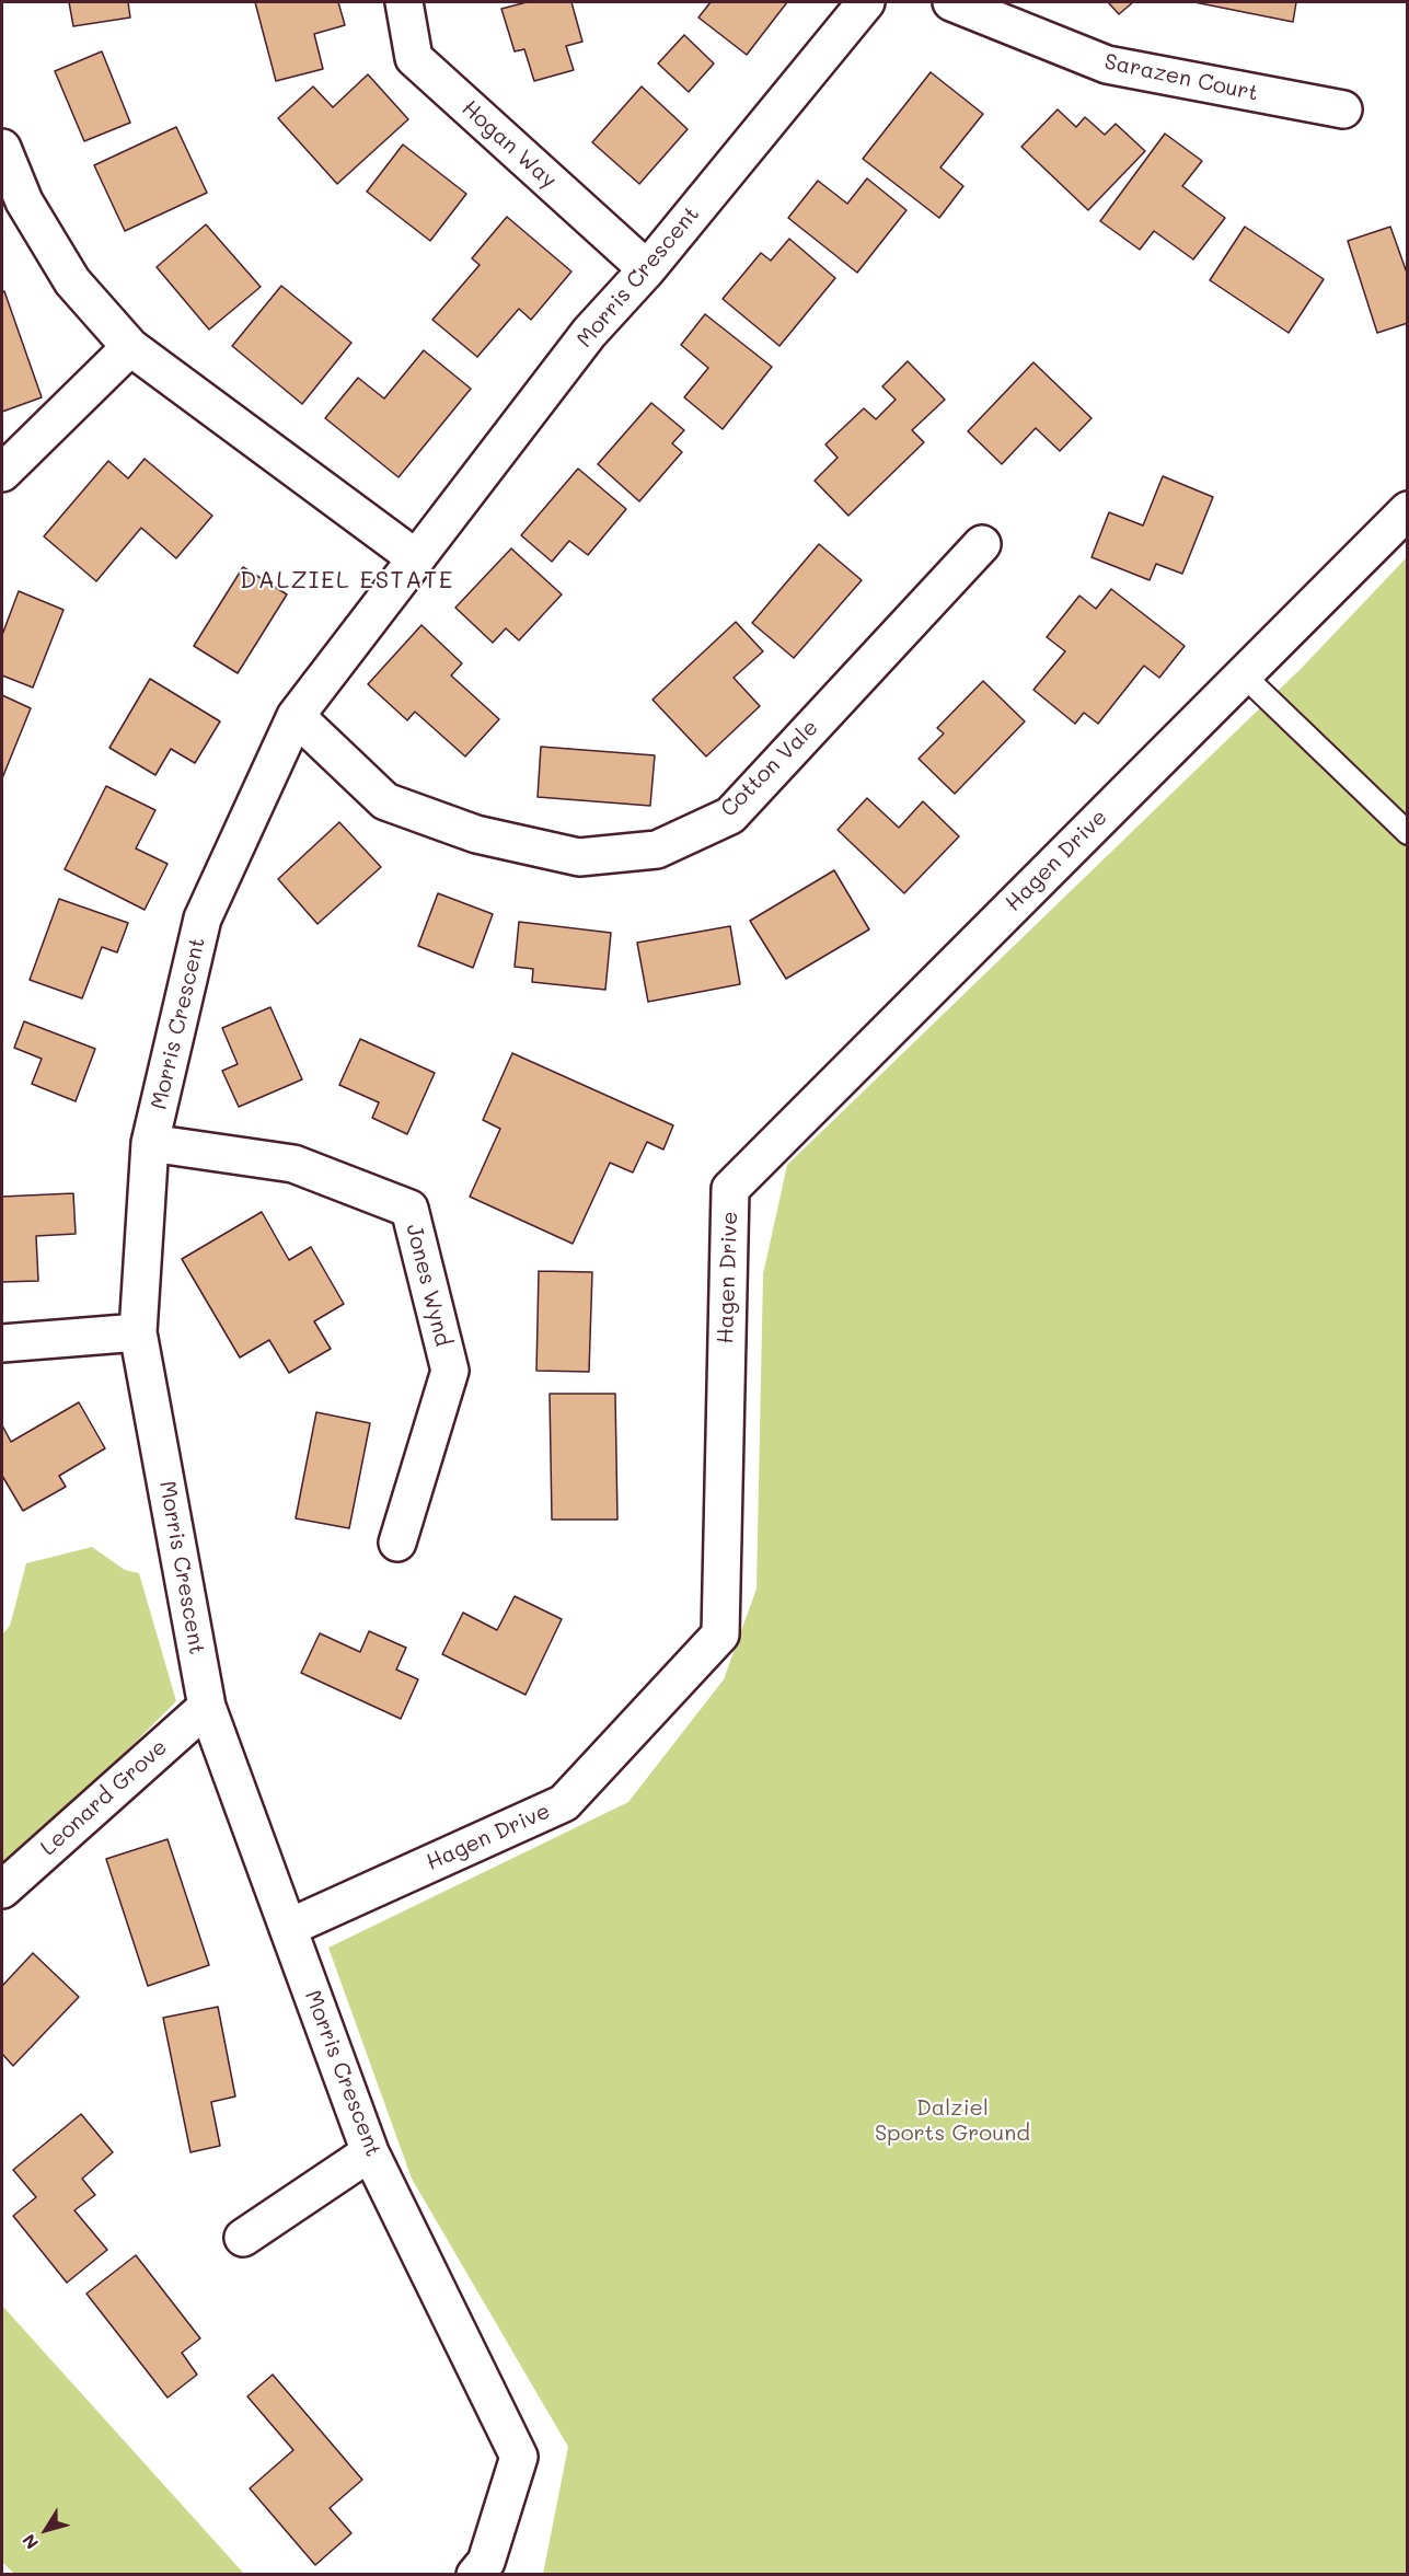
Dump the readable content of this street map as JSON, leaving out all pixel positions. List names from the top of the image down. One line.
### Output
{"streets":{"street":["Sarazen Court","Hogan Way","Morris Crescent","Cotton Vale","Hagen Drive","Jones Wynd","Leonard Grove"]},"crossings":[["Hogan Way","Morris Crescent"],["Morris Crescent","Cotton Vale"],["Morris Crescent","Hagen Drive"],["Morris Crescent","Jones Wynd"],["Morris Crescent","Leonard Grove"]],"districts":["DALZIEL ESTATE"],"parks":["Dalziel Sports Ground"],"north":"bottom left"}
